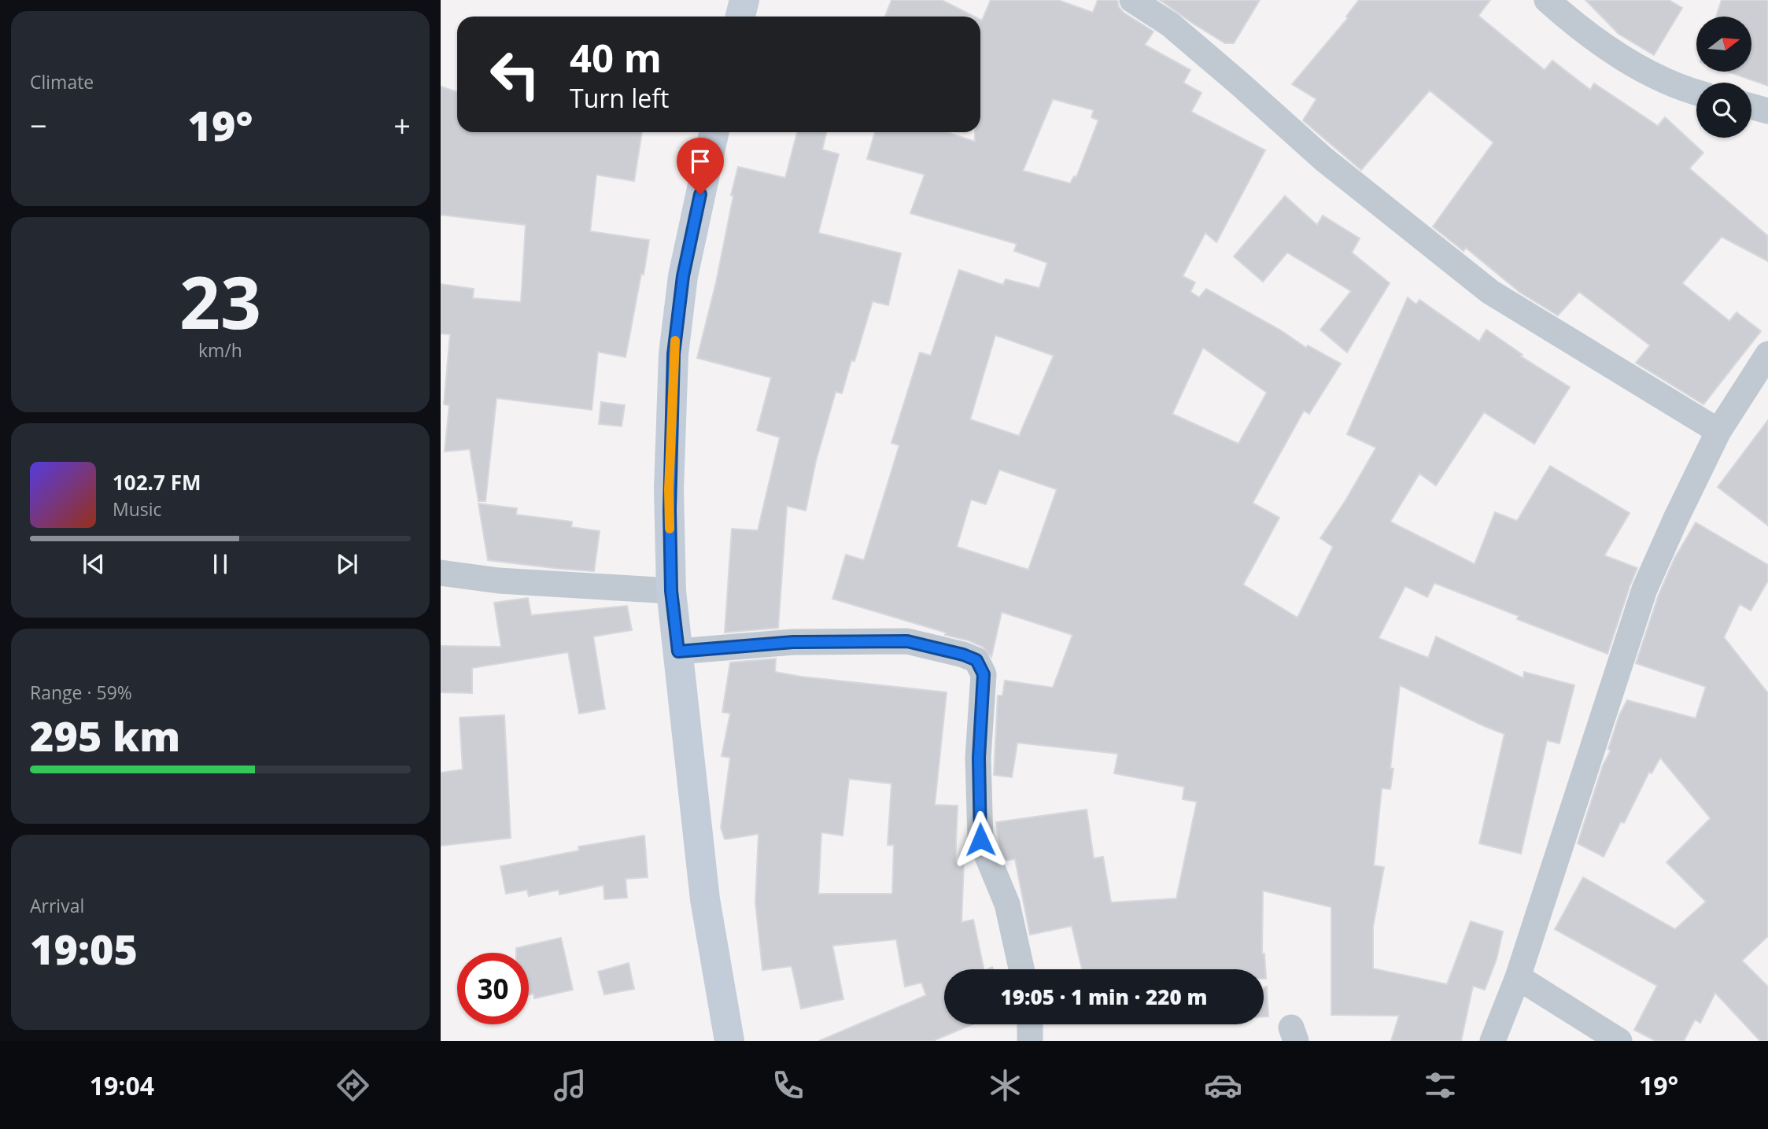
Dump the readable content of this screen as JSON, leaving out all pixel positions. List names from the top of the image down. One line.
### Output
{"north":"right","page":{"tile":["Climate",["23","km/h"],["Range · 59%","295 km"],["Arrival","19:05"]],"turn":["40 m","Turn left"],"heat":["−","19°","+"],"song":["102.7 FM","Music"],"limit":"30","trip":"19:05 · 1 min · 220 m","tabs":["19:04","19°"]}}
